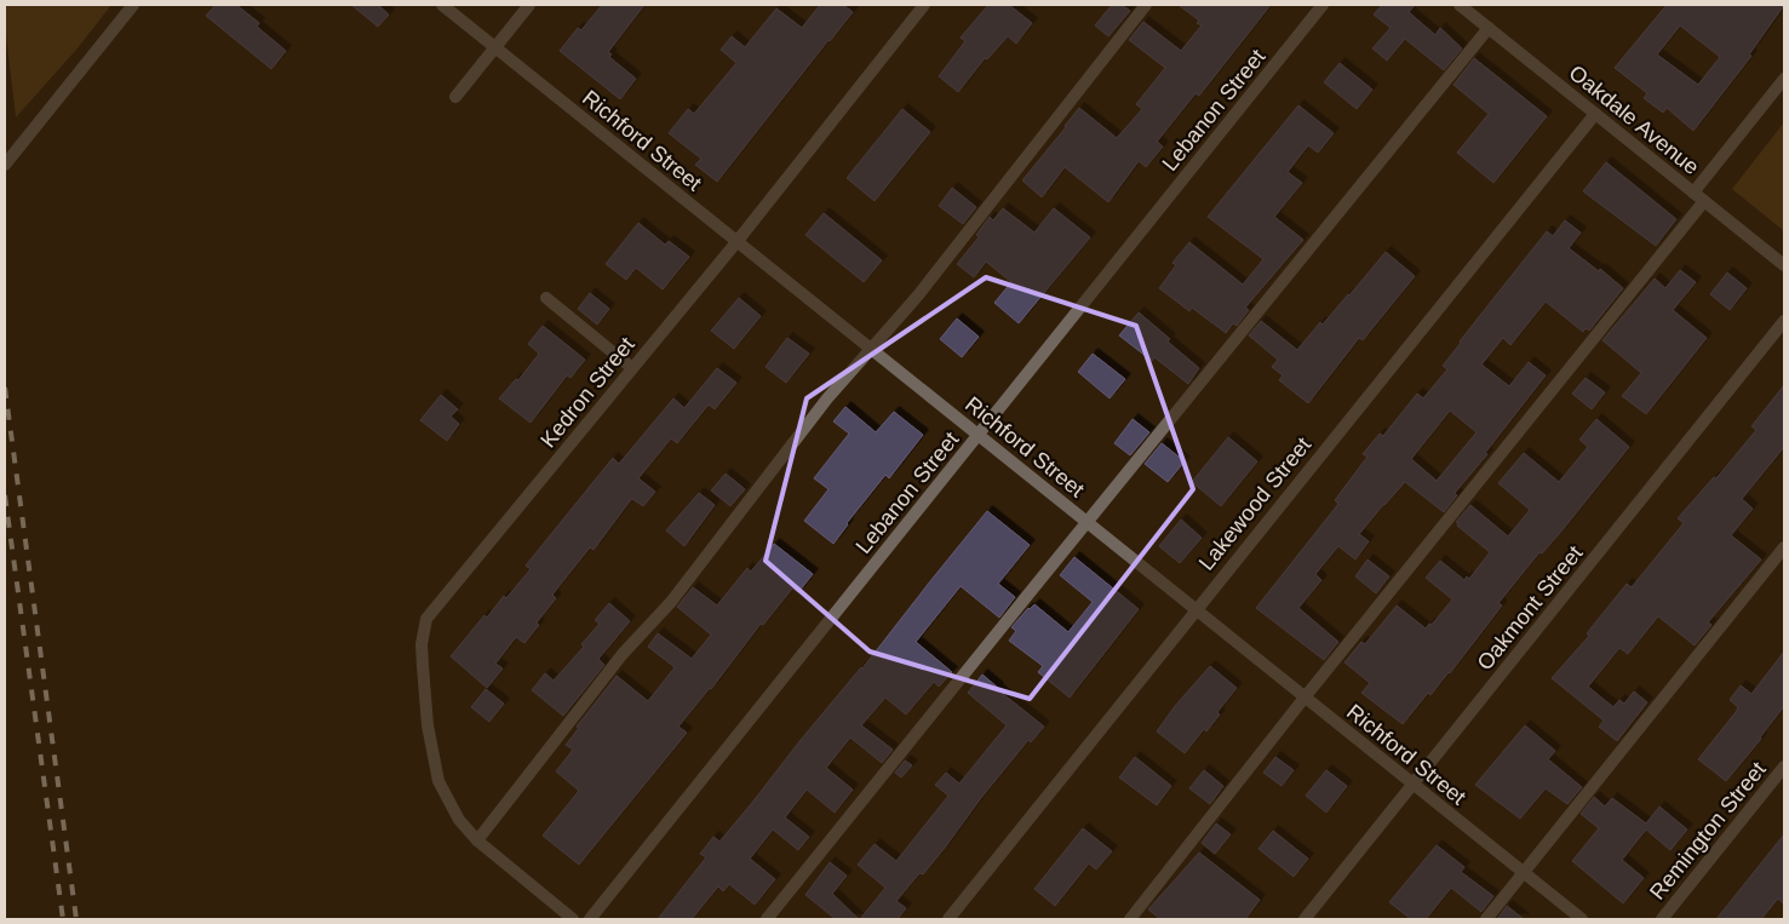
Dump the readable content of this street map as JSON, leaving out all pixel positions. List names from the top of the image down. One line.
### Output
{"streets":{"street":["Lebanon Street","Oakdale Avenue","Richford Street","Kedron Street","Lakewood Street","Oakmont Street","Remington Street"]},"crossings":[["Lebanon Street","Richford Street"],["Oakdale Avenue","Lakewood Street"],["Richford Street","Kedron Street"],["Richford Street","Lakewood Street"],["Richford Street","Oakmont Street"]]}
